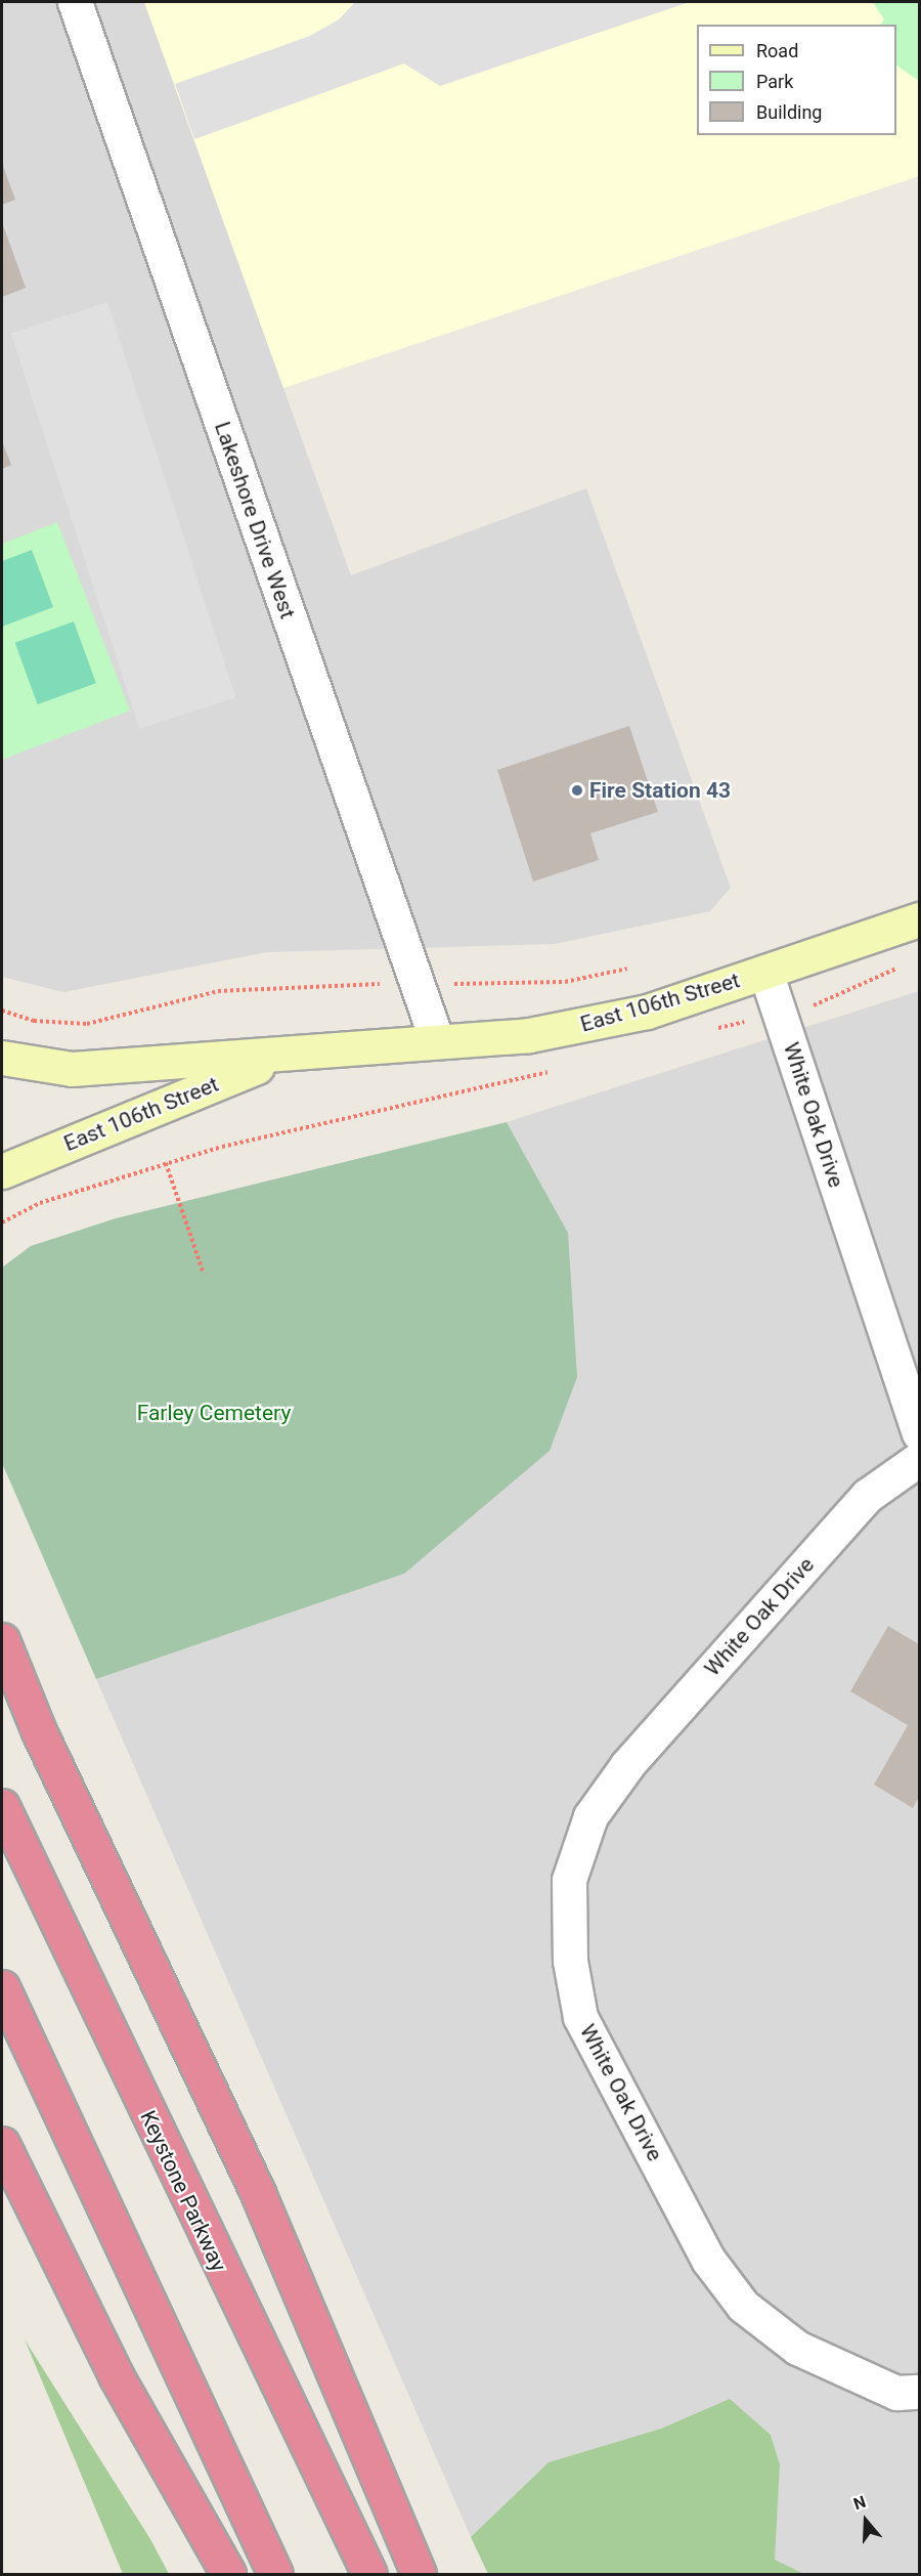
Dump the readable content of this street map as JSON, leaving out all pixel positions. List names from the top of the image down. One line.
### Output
{"streets":{"highway":["Keystone Parkway"],"street":["Lakeshore Drive West","East 106th Street","White Oak Drive"]},"crossings":[["Lakeshore Drive West","East 106th Street"],["East 106th Street","White Oak Drive"]],"parks":["Farley Cemetery"],"places":["Fire Station 43"],"legend":["Road","Park","Building"],"north":"top"}
